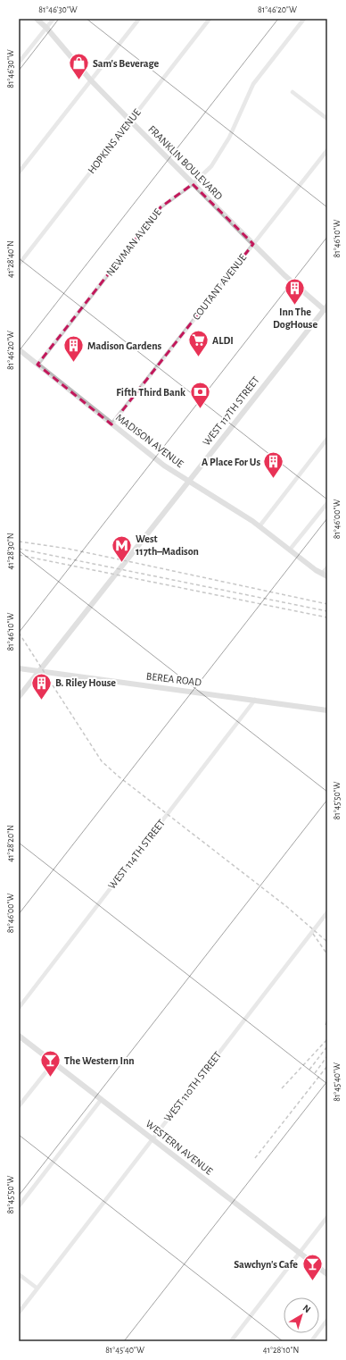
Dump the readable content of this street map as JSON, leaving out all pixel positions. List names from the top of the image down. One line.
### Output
{"streets":{"main road":["FRANKLIN BOULEVARD","WEST 117TH STREET","MADISON AVENUE","BEREA ROAD","WESTERN AVENUE"],"street":["HOPKINS AVENUE","NEWMAN AVENUE","COUTANT AVENUE","WEST 114TH STREET","WEST 110TH STREET"]},"crossings":[["HOPKINS AVENUE","FRANKLIN BOULEVARD"],["FRANKLIN BOULEVARD","NEWMAN AVENUE"],["FRANKLIN BOULEVARD","COUTANT AVENUE"],["FRANKLIN BOULEVARD","WEST 117TH STREET"],["NEWMAN AVENUE","MADISON AVENUE"],["COUTANT AVENUE","MADISON AVENUE"],["WEST 117TH STREET","MADISON AVENUE"],["WEST 117TH STREET","BEREA ROAD"],["BEREA ROAD","WEST 114TH STREET"],["WEST 110TH STREET","WESTERN AVENUE"]],"places":{"shop":["Sam's Beverage"],"building":["Inn The DogHouse","Madison Gardens","A Place For Us","B. Riley House"],"supermarket":["ALDI"],"bank":["Fifth Third Bank"],"metro station":["West 117th–Madison"],"bar":["The Western Inn","Sawchyn's Cafe"]},"north":"top right","coordinates":["81°46'30\"W","81°46'20\"W","81°46'10\"W","41°28'40\"N","81°46'00\"W","41°28'30\"N","81°45'50\"W","41°28'20\"N","81°45'40\"W","41°28'10\"N"]}
